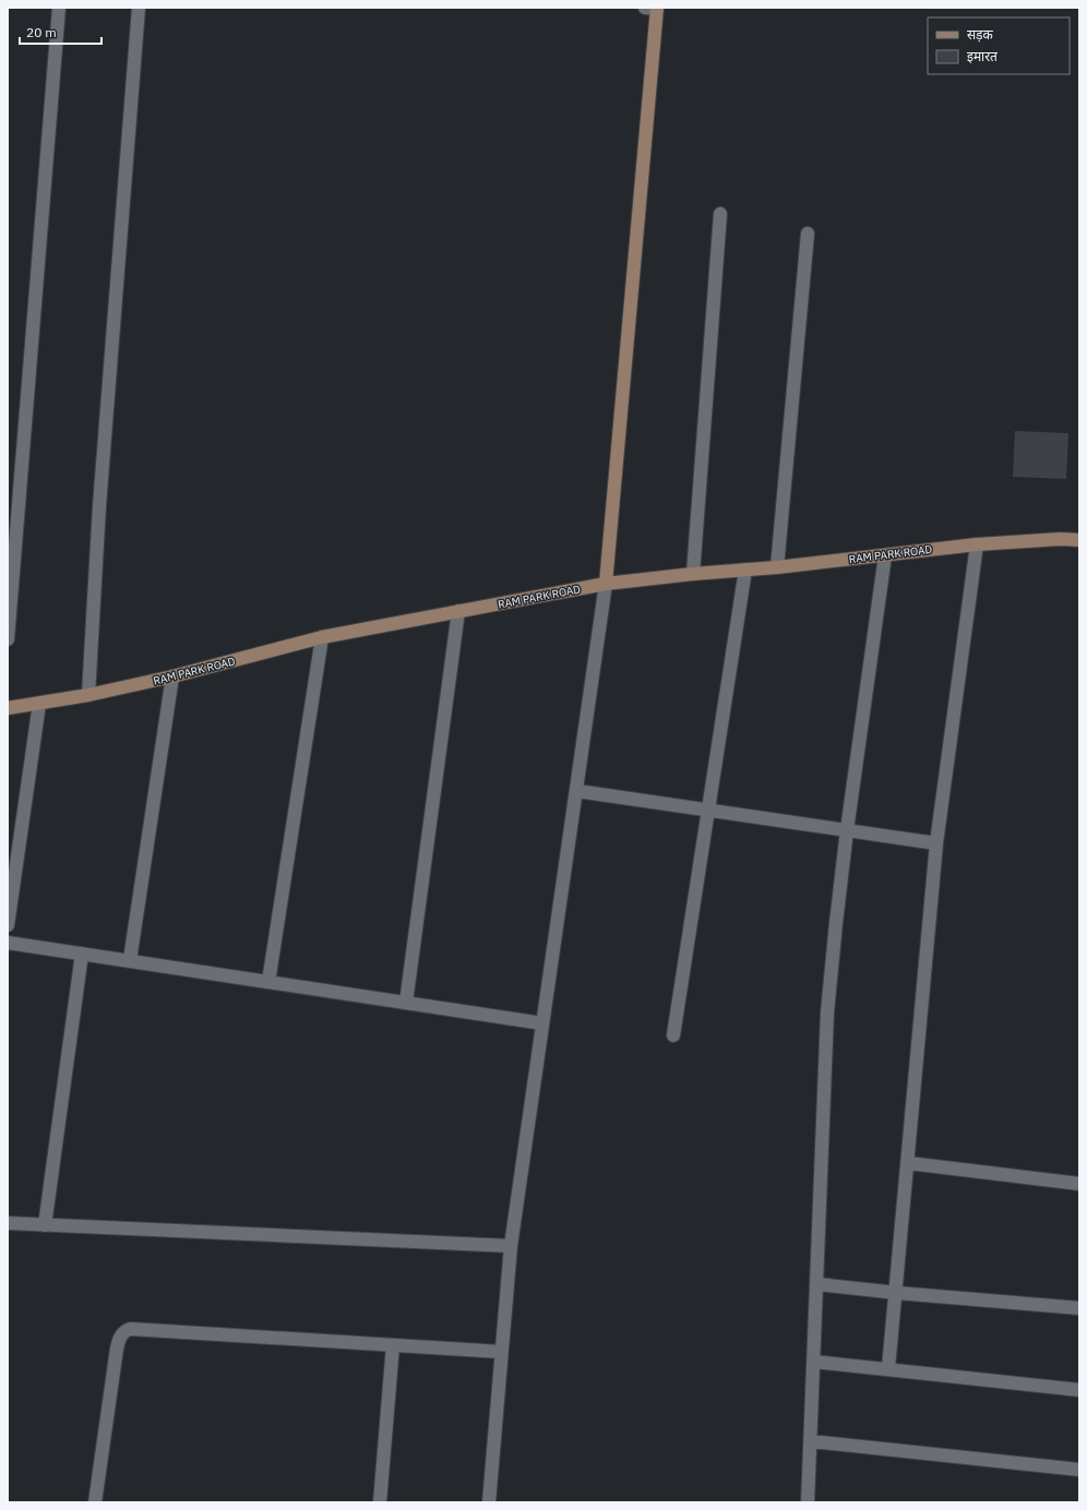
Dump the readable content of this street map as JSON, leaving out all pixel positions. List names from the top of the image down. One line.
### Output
{"streets":{"street":["RAM PARK ROAD"]},"legend":["सड़क","इमारत"],"scale_bar":"20 m"}
